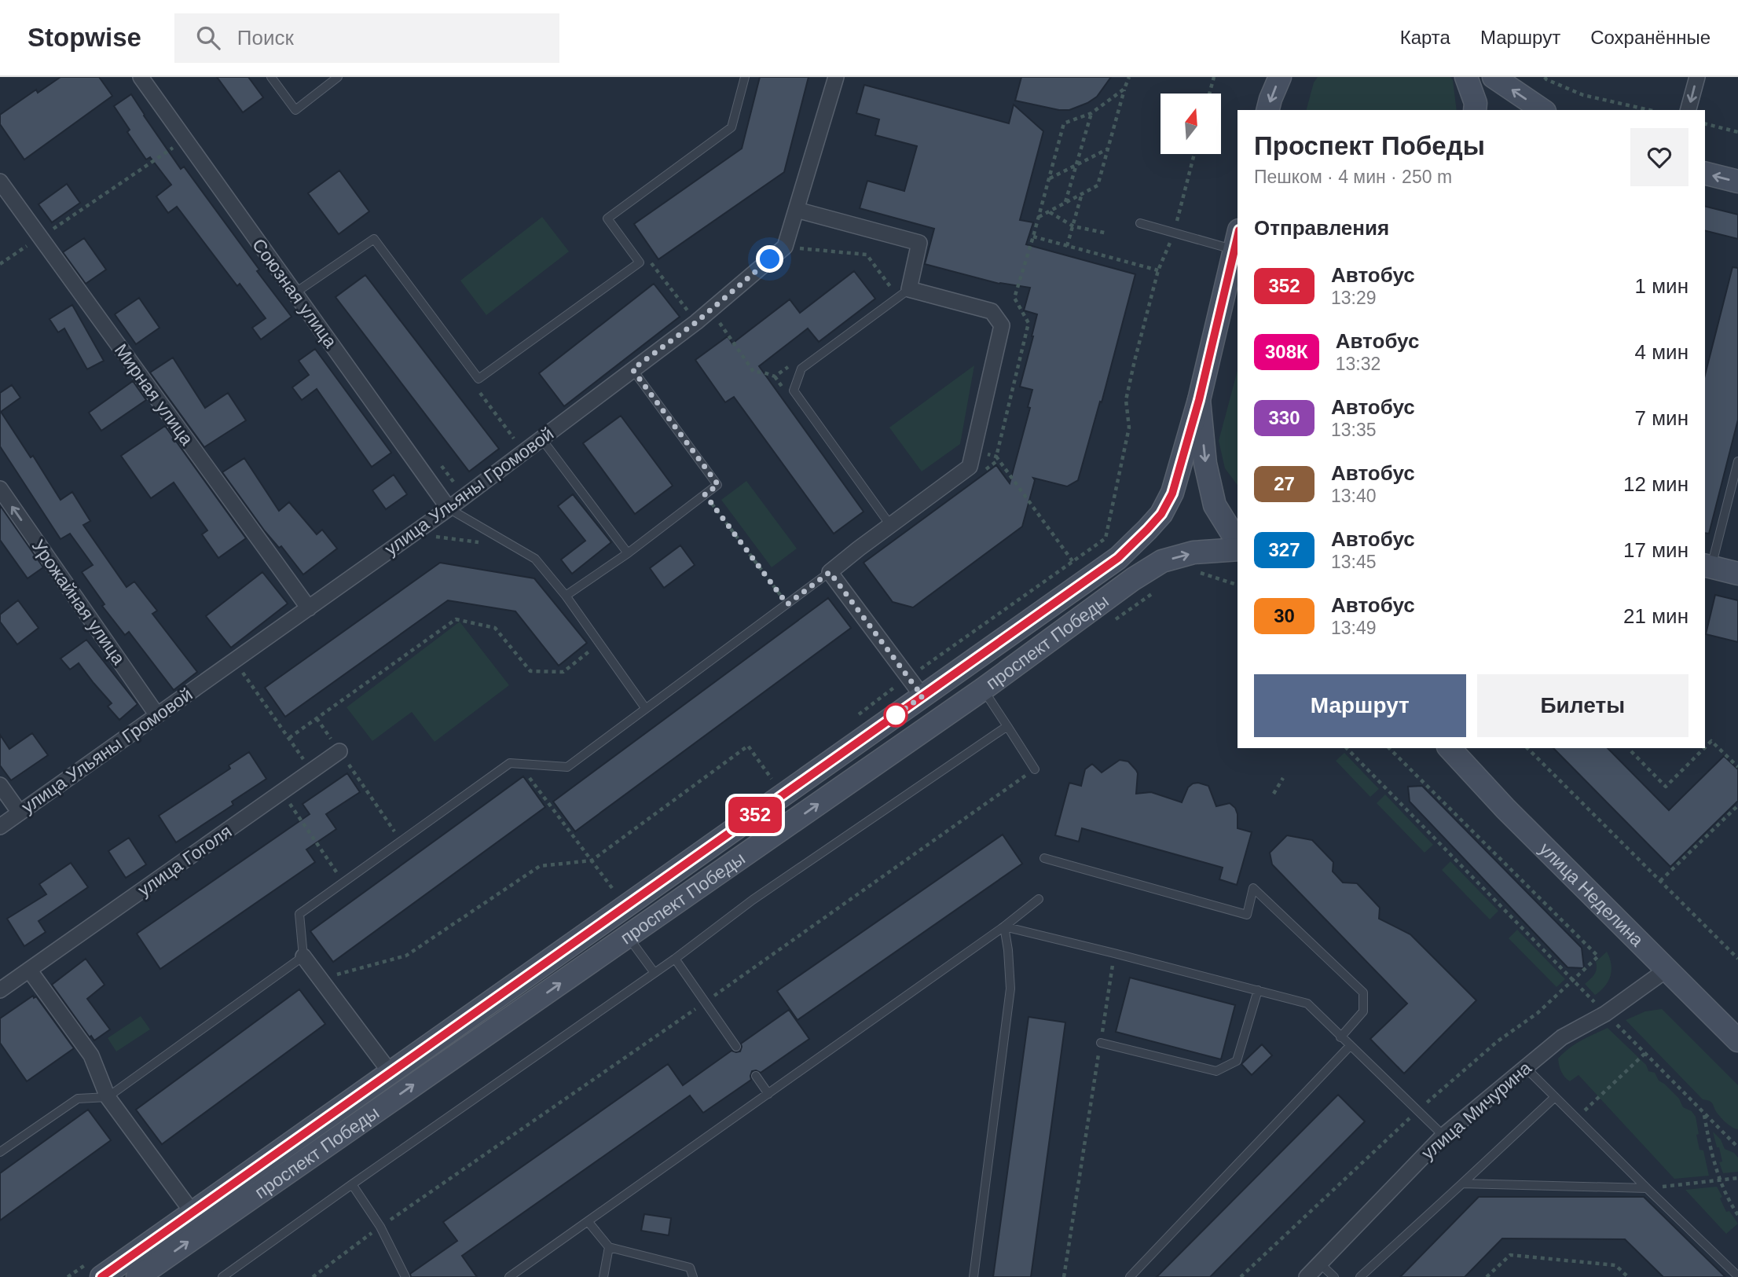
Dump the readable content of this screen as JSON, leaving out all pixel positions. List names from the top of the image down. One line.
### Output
{"streets":{"main road":["проспект Победы","улица Неделина"],"street":["Союзная улица","Мирная улица","улица Ульяны Громовой","Урожайная улица","улица Гоголя","улица Мичурина"]},"crossings":[["Союзная улица","улица Ульяны Громовой"],["Мирная улица","улица Ульяны Громовой"],["улица Ульяны Громовой","Урожайная улица"],["улица Неделина","улица Мичурина"]],"one_way":["Урожайная улица"],"lines":["bus line 352"],"north":"top","page":{"header":"Stopwise","search":"Поиск","nav":["Карта","Маршрут","Сохранённые"],"on_map":"352","heading":[["Проспект Победы","Пешком · 4 мин · 250 m"],"Отправления"],"list":[{"mark":"352","name":"Автобус","note":"13:29","value":"1 мин"},{"mark":"308К","name":"Автобус","note":"13:32","value":"4 мин"},{"mark":"330","name":"Автобус","note":"13:35","value":"7 мин"},{"mark":"27","name":"Автобус","note":"13:40","value":"12 мин"},{"mark":"327","name":"Автобус","note":"13:45","value":"17 мин"},{"mark":"30","name":"Автобус","note":"13:49","value":"21 мин"}],"buttons":["Маршрут","Билеты"]}}
